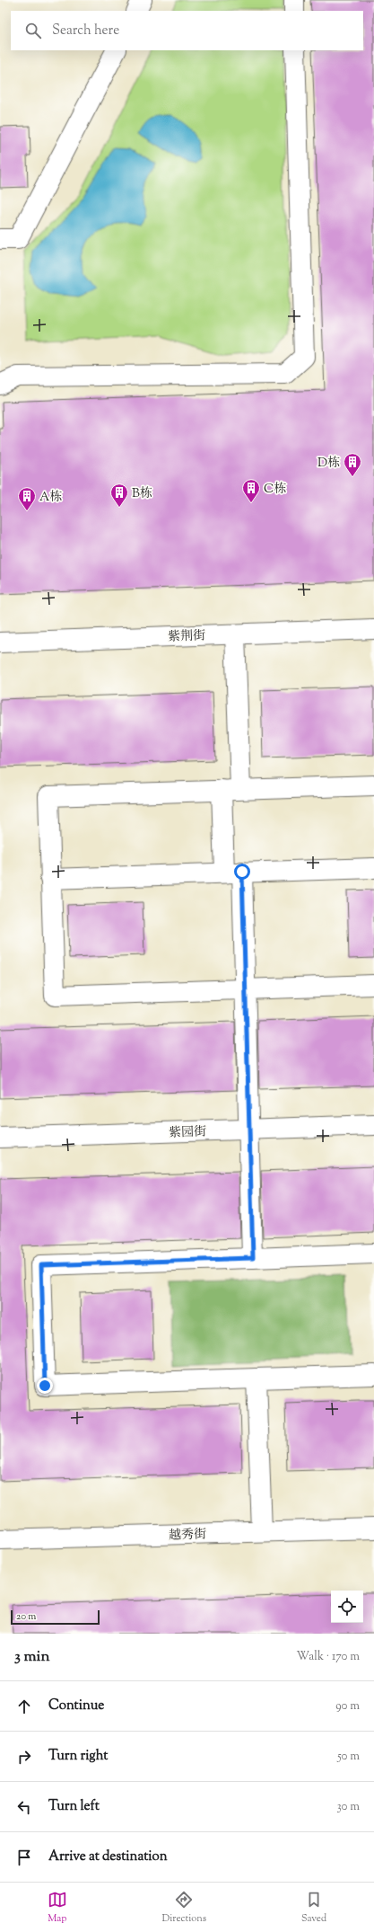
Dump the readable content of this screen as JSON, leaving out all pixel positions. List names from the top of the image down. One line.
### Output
{"streets":{"street":["紫荆街","紫园街","越秀街"]},"places":{"building":["D栋","C栋","B栋","A栋"]},"scale_bar":"20 m","page":{"search":"Search here","scale":"20 m","heading":["3 min","Walk · 170 m"],"list":[["Continue","90 m"],["Turn right","50 m"],["Turn left","30 m"],"Arrive at destination"],"nav":["Map","Directions","Saved"]}}
